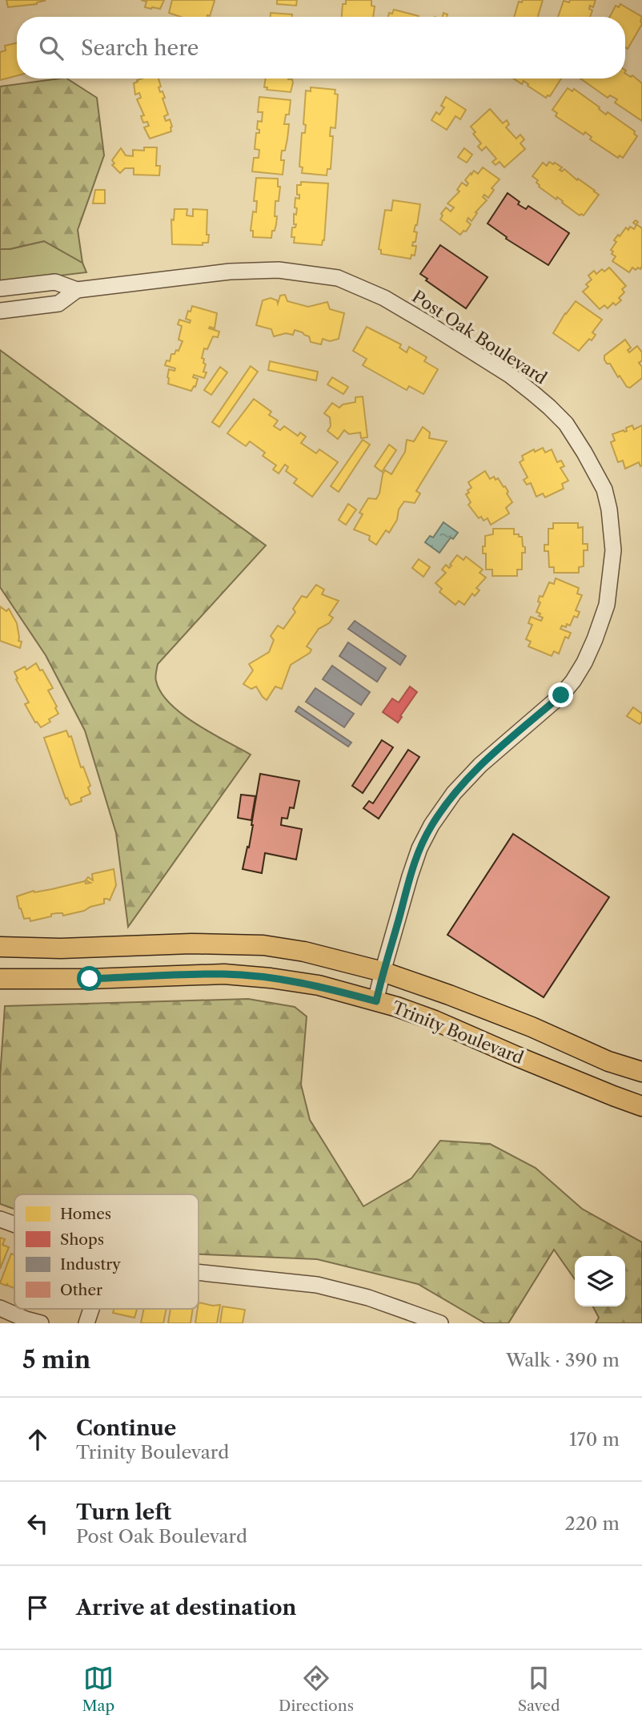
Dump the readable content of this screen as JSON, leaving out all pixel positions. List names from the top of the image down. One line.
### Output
{"streets":{"main road":["Trinity Boulevard"],"street":["Post Oak Boulevard"]},"crossings":[["Post Oak Boulevard","Trinity Boulevard"]],"legend":["Homes","Shops","Industry","Other"],"page":{"search":"Search here","heading":["5 min","Walk · 390 m"],"list":[["Continue","Trinity Boulevard","170 m"],["Turn left","Post Oak Boulevard","220 m"],"Arrive at destination"],"nav":["Map","Directions","Saved"]}}
